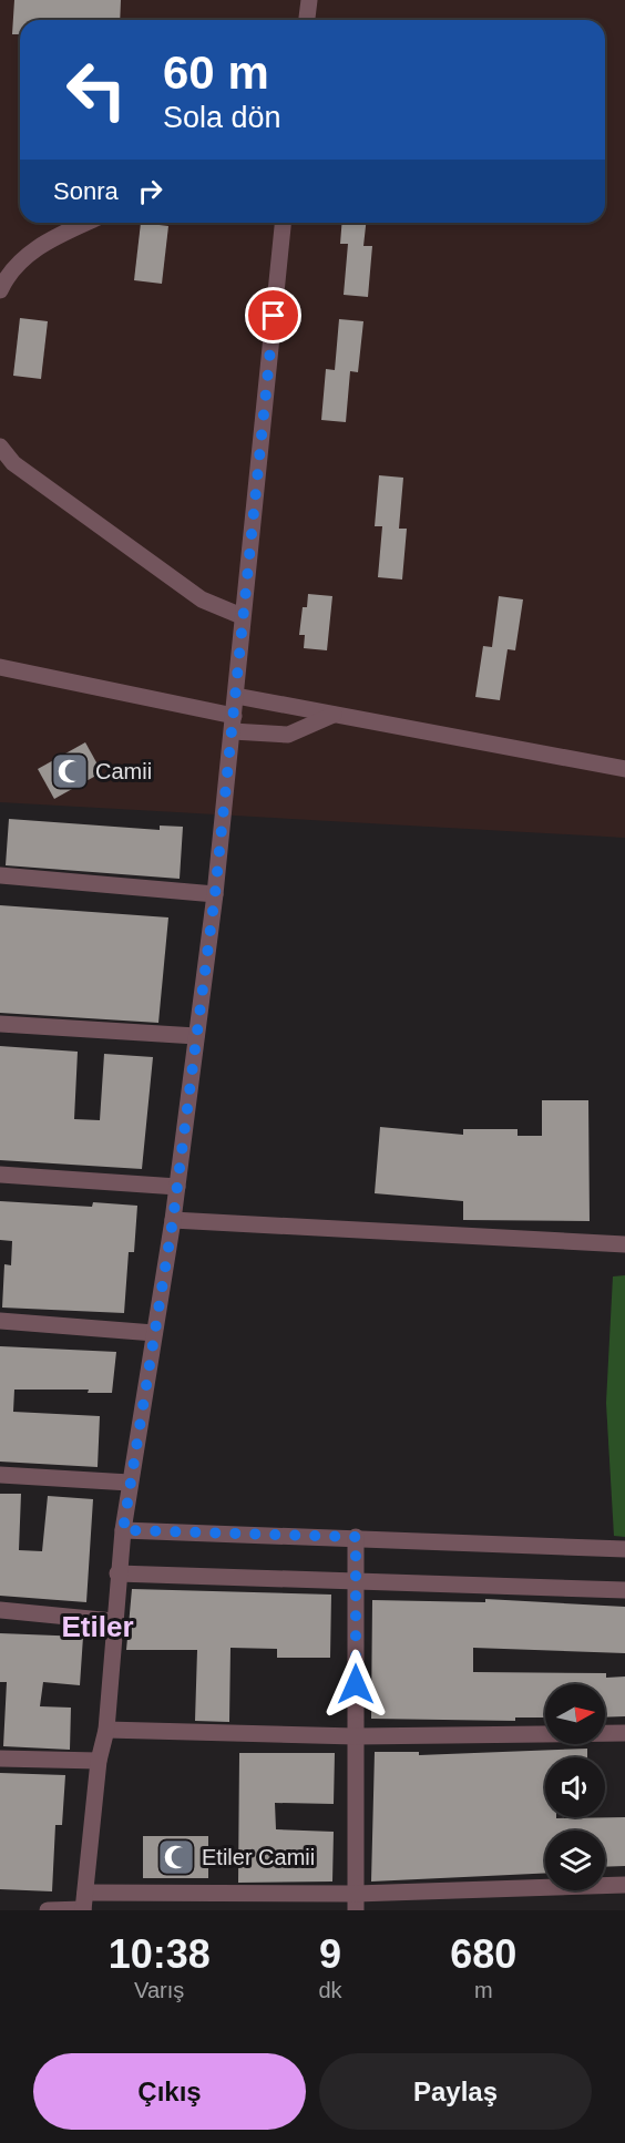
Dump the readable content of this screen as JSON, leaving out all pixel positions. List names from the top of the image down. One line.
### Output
{"districts":["Etiler"],"places":{"mosque":["Camii","Etiler Camii"]},"north":"right","page":{"turn":["60 m","Sola dön"],"then":"Sonra","eta":["10:38","Varış","9","dk","680","m"],"buttons":["Çıkış","Paylaş"]}}
